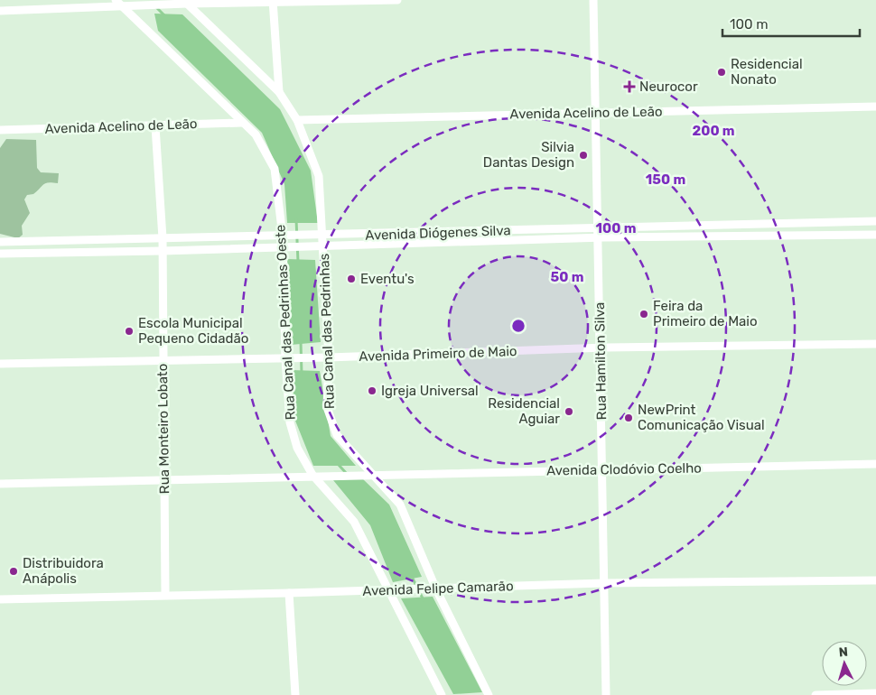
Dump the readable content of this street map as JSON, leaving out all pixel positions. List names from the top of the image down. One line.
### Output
{"streets":{"street":["Avenida Acelino de Leão","Avenida Diógenes Silva","Rua Canal das Pedrinhas Oeste","Rua Canal das Pedrinhas","Avenida Primeiro de Maio","Rua Hamilton Silva","Rua Monteiro Lobato","Avenida Clodóvio Coelho","Avenida Felipe Camarão"]},"crossings":[["Avenida Acelino de Leão","Rua Canal das Pedrinhas Oeste"],["Avenida Acelino de Leão","Rua Canal das Pedrinhas"],["Avenida Acelino de Leão","Rua Hamilton Silva"],["Avenida Acelino de Leão","Rua Monteiro Lobato"],["Avenida Diógenes Silva","Rua Canal das Pedrinhas Oeste"],["Avenida Diógenes Silva","Rua Canal das Pedrinhas"],["Avenida Diógenes Silva","Rua Hamilton Silva"],["Avenida Diógenes Silva","Rua Monteiro Lobato"],["Rua Canal das Pedrinhas Oeste","Avenida Primeiro de Maio"],["Rua Canal das Pedrinhas Oeste","Avenida Clodóvio Coelho"],["Rua Canal das Pedrinhas Oeste","Avenida Felipe Camarão"],["Rua Canal das Pedrinhas","Avenida Primeiro de Maio"],["Rua Canal das Pedrinhas","Avenida Clodóvio Coelho"],["Rua Canal das Pedrinhas","Avenida Felipe Camarão"],["Avenida Primeiro de Maio","Rua Hamilton Silva"],["Avenida Primeiro de Maio","Rua Monteiro Lobato"],["Rua Hamilton Silva","Avenida Clodóvio Coelho"],["Rua Hamilton Silva","Avenida Felipe Camarão"],["Rua Monteiro Lobato","Avenida Felipe Camarão"]],"places":{"other":["Residencial Nonato","Silvia Dantas Design","Eventu's","Feira da Primeiro de Maio","Escola Municipal Pequeno Cidadão","Igreja Universal","Residencial Aguiar","NewPrint Comunicação Visual","Distribuidora Anápolis"],"health":["Neurocor"]},"scale_bar":"100 m","north":"top","rings":["200 m","150 m","100 m","50 m"]}
